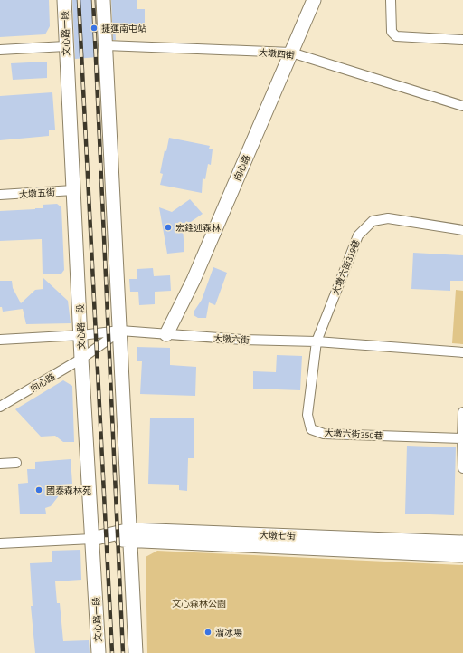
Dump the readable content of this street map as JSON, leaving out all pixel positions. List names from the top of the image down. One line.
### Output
{"streets":{"main road":["文心路一段","向心路","大墩七街"],"street":["大墩四街","大墩五街","大墩六街319巷","大墩六街","大墩六街350巷"]},"crossings":[["文心路一段","向心路"],["文心路一段","大墩五街"],["文心路一段","大墩六街"],["文心路一段","大墩七街"],["大墩四街","向心路"],["向心路","大墩六街"],["大墩六街319巷","大墩六街"],["大墩六街319巷","大墩六街350巷"],["大墩六街","大墩六街350巷"]],"parks":["文心森林公園"],"places":["捷運南屯站","宏銓述森林","國泰森林苑","溜冰場"]}
